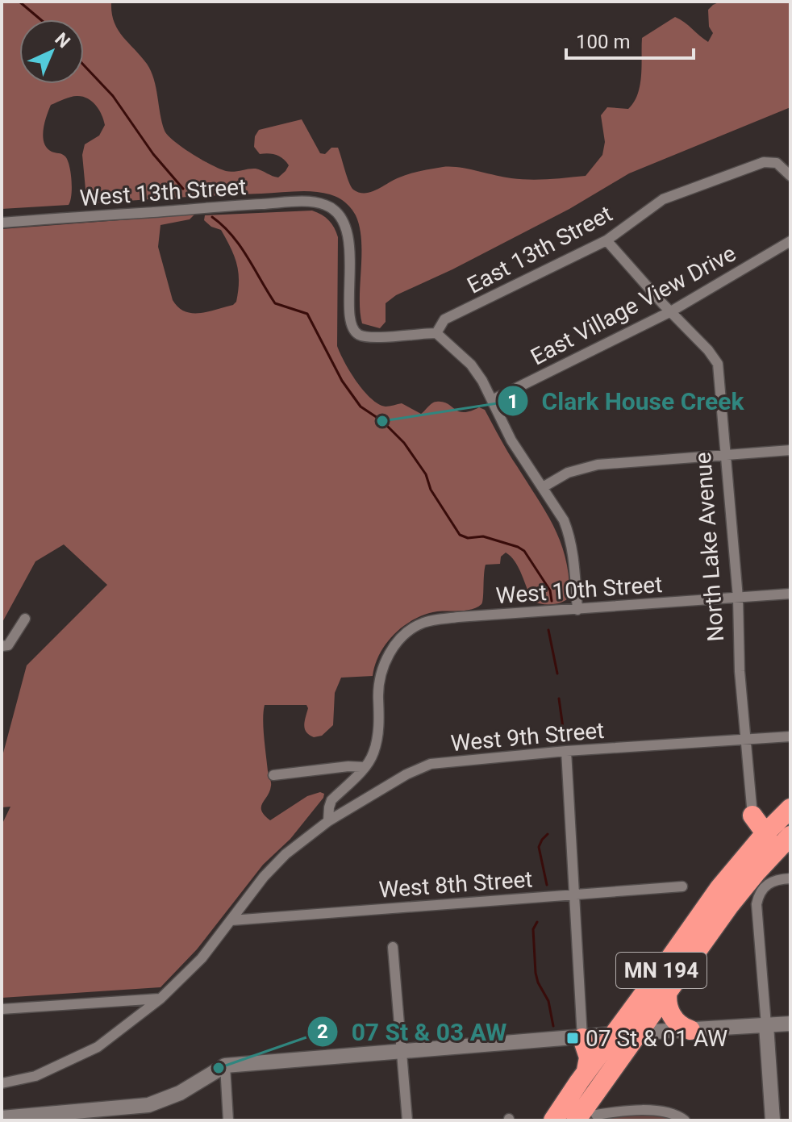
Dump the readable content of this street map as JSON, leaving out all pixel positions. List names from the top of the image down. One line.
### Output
{"streets":{"highway":["MN 194"],"street":["West 13th Street","East 13th Street","East Village View Drive","North Lake Avenue","West 10th Street","West 9th Street","West 8th Street"]},"crossings":[["West 13th Street","East 13th Street"],["East 13th Street","North Lake Avenue"],["East Village View Drive","North Lake Avenue"],["North Lake Avenue","West 10th Street"],["North Lake Avenue","West 9th Street"],["West 9th Street","West 8th Street"]],"places":{"other":["Clark House Creek","07 St & 03 AW"],"transit":["07 St & 01 AW"]},"scale_bar":"100 m","north":"top right"}
